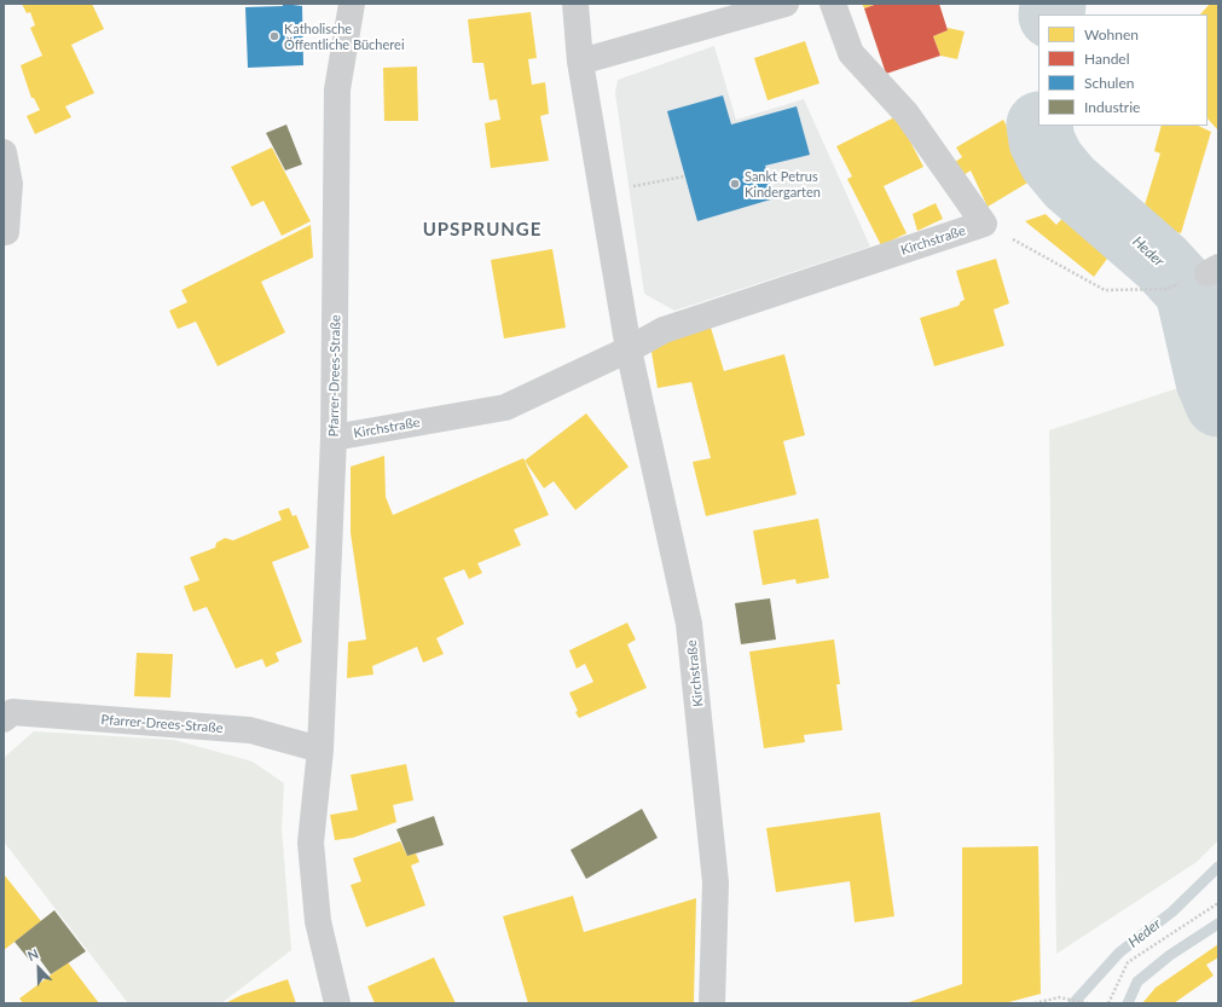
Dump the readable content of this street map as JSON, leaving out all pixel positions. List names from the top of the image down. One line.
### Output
{"streets":{"street":["Kirchstraße","Pfarrer-Drees-Straße"]},"crossings":[["Kirchstraße","Pfarrer-Drees-Straße"]],"districts":["UPSPRUNGE"],"water":["Heder"],"places":["Katholische Öffentliche Bücherei","Sankt Petrus Kindergarten"],"legend":["Wohnen","Handel","Schulen","Industrie"],"north":"top left"}
